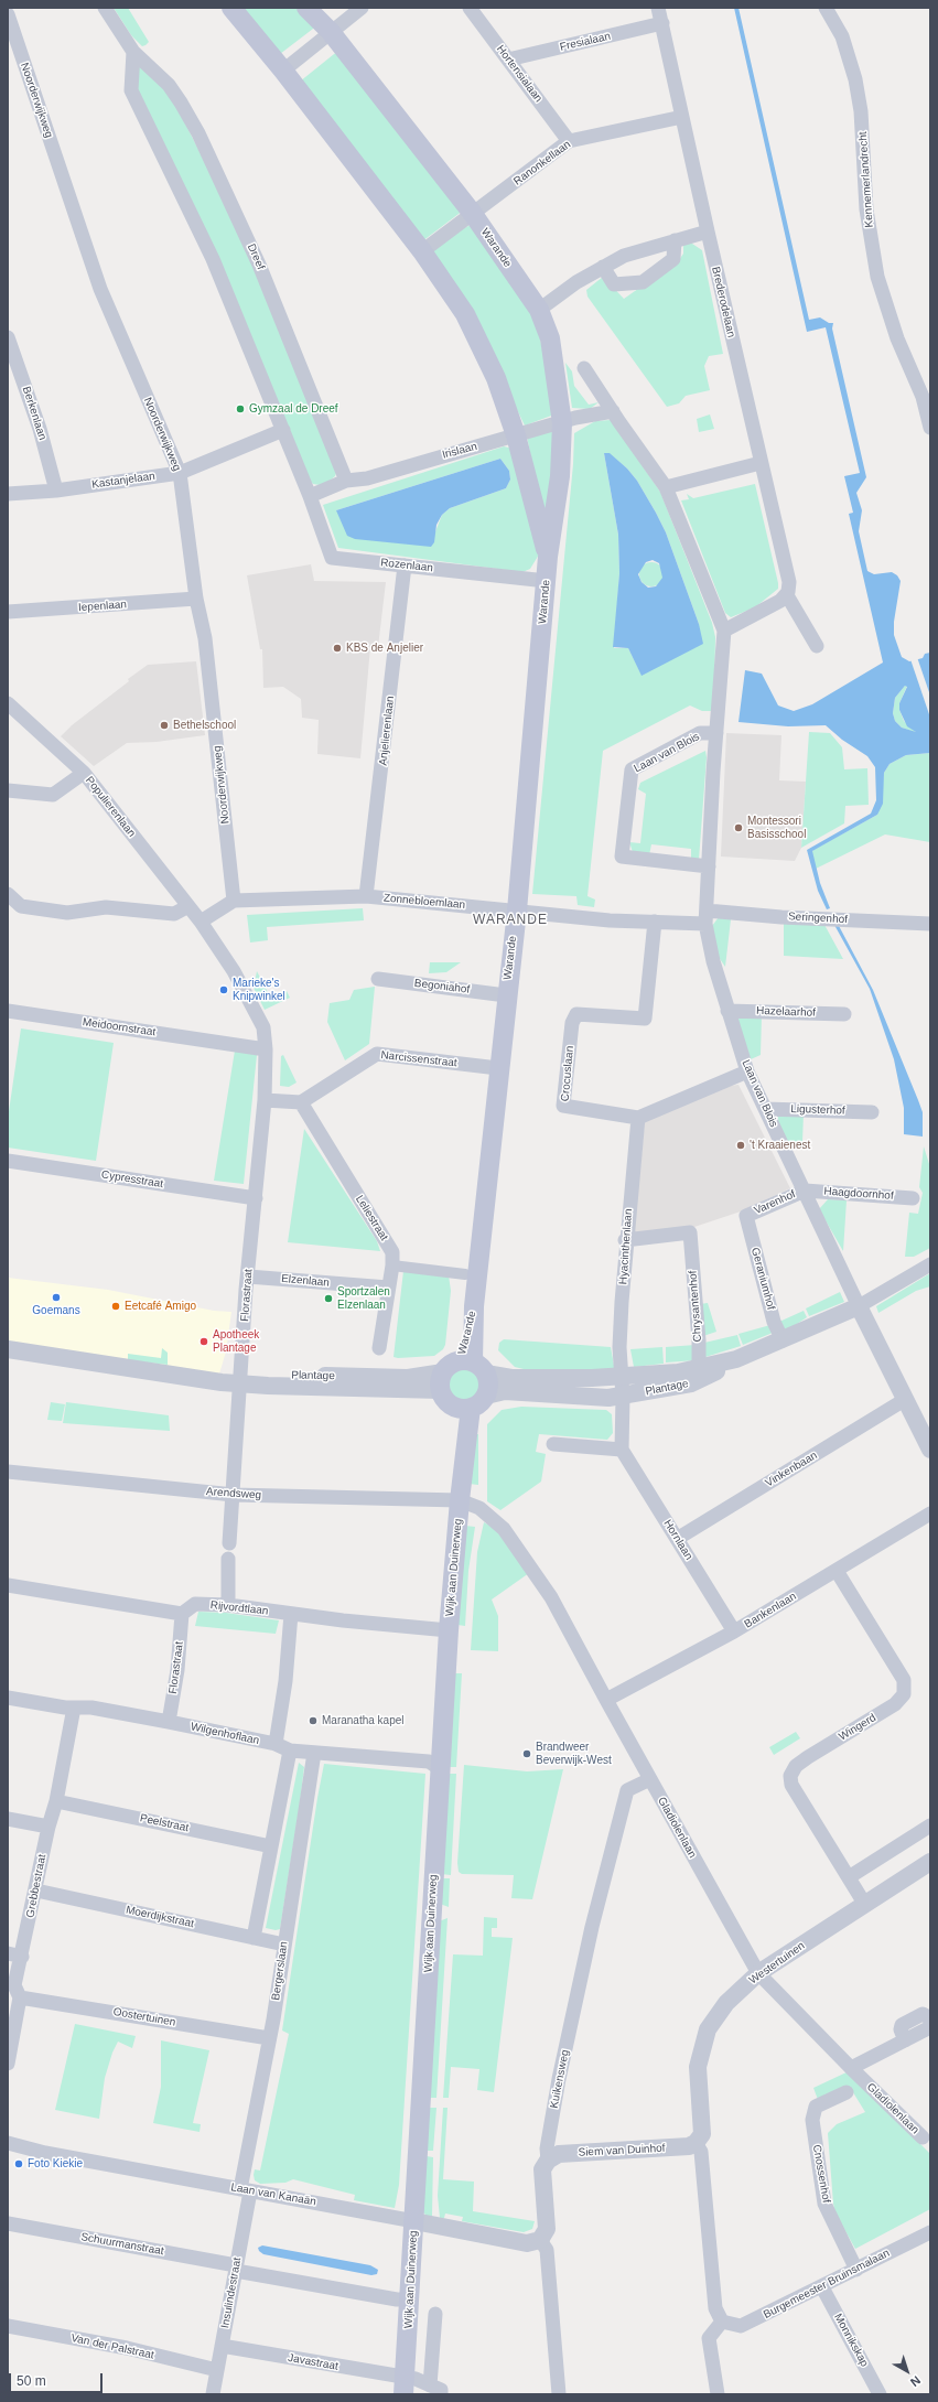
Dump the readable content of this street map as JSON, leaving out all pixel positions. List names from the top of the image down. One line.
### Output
{"streets":{"main road":["Warande","Wijk aan Duinerweg"],"street":["Fresialaan","Hortensialaan","Noorderwijkweg","Ranonkellaan","Kennemerlandrecht","Dreef","Brederodelaan","Berkenlaan","Irislaan","Kastanjelaan","Rozenlaan","Iepenlaan","Anjelierenlaan","Laan van Blois","Populierenlaan","Zonnebloemlaan","Seringenhof","Begoniahof","Hazelaarhof","Meidoornstraat","Narcissenstraat","Crocuslaan","Ligusterhof","Cypresstraat","Haagdoornhof","Varenhof","Leliestraat","Hyacinthenlaan","Geraniumhof","Elzenlaan","Florastraat","Chrysantenhof","Plantage","Vinkenbaan","Arendsweg","Hornlaan","Rijvordtlaan","Bankenlaan","Wingerd","Wilgenhoflaan","Peelstraat","Gladiolenlaan","Grebbestraat","Moerdijkstraat","Westertuinen","Bergerslaan","Oostertuinen","Kuikensweg","Siem van Duinhof","Cnossenhof","Laan van Kanaän","Schuurmanstraat","Burgemeester Bruinsmalaan","Insulindestraat","Monnikskap","Van der Palstraat","Javastraat"]},"crossings":[["Fresialaan","Hortensialaan"],["Fresialaan","Brederodelaan"],["Hortensialaan","Ranonkellaan"],["Noorderwijkweg","Kastanjelaan"],["Noorderwijkweg","Iepenlaan"],["Noorderwijkweg","Zonnebloemlaan"],["Ranonkellaan","Warande"],["Ranonkellaan","Brederodelaan"],["Warande","Irislaan"],["Warande","Rozenlaan"],["Warande","Zonnebloemlaan"],["Warande","Begoniahof"],["Warande","Narcissenstraat"],["Warande","Plantage"],["Warande","Wijk aan Duinerweg"],["Dreef","Irislaan"],["Berkenlaan","Kastanjelaan"],["Irislaan","Rozenlaan"],["Irislaan","Laan van Blois"],["Rozenlaan","Anjelierenlaan"],["Anjelierenlaan","Zonnebloemlaan"],["Laan van Blois","Zonnebloemlaan"],["Laan van Blois","Seringenhof"],["Laan van Blois","Hazelaarhof"],["Laan van Blois","Ligusterhof"],["Laan van Blois","Haagdoornhof"],["Laan van Blois","Varenhof"],["Laan van Blois","Plantage"],["Laan van Blois","Vinkenbaan"],["Populierenlaan","Florastraat"],["Zonnebloemlaan","Seringenhof"],["Zonnebloemlaan","Crocuslaan"],["Meidoornstraat","Florastraat"],["Narcissenstraat","Leliestraat"],["Crocuslaan","Hyacinthenlaan"],["Cypresstraat","Florastraat"],["Haagdoornhof","Varenhof"],["Varenhof","Geraniumhof"],["Leliestraat","Elzenlaan"],["Hyacinthenlaan","Chrysantenhof"],["Hyacinthenlaan","Plantage"],["Geraniumhof","Plantage"],["Elzenlaan","Florastraat"],["Florastraat","Plantage"],["Florastraat","Arendsweg"],["Florastraat","Rijvordtlaan"],["Florastraat","Wilgenhoflaan"],["Chrysantenhof","Plantage"],["Plantage","Wijk aan Duinerweg"],["Vinkenbaan","Hornlaan"],["Arendsweg","Wijk aan Duinerweg"],["Arendsweg","Gladiolenlaan"],["Hornlaan","Bankenlaan"],["Wijk aan Duinerweg","Rijvordtlaan"],["Wijk aan Duinerweg","Wilgenhoflaan"],["Wijk aan Duinerweg","Gladiolenlaan"],["Wijk aan Duinerweg","Laan van Kanaän"],["Wijk aan Duinerweg","Schuurmanstraat"],["Wijk aan Duinerweg","Javastraat"],["Bankenlaan","Wingerd"],["Bankenlaan","Gladiolenlaan"],["Wingerd","Westertuinen"],["Wilgenhoflaan","Grebbestraat"],["Wilgenhoflaan","Bergerslaan"],["Peelstraat","Grebbestraat"],["Gladiolenlaan","Westertuinen"],["Gladiolenlaan","Kuikensweg"],["Grebbestraat","Moerdijkstraat"],["Grebbestraat","Oostertuinen"],["Moerdijkstraat","Bergerslaan"],["Westertuinen","Siem van Duinhof"],["Bergerslaan","Oostertuinen"],["Bergerslaan","Laan van Kanaän"],["Bergerslaan","Insulindestraat"],["Kuikensweg","Siem van Duinhof"],["Kuikensweg","Laan van Kanaän"],["Cnossenhof","Burgemeester Bruinsmalaan"],["Laan van Kanaän","Insulindestraat"],["Schuurmanstraat","Insulindestraat"],["Burgemeester Bruinsmalaan","Monnikskap"],["Insulindestraat","Van der Palstraat"],["Insulindestraat","Javastraat"]],"districts":["WARANDE"],"places":["Gymzaal de Dreef","KBS de Anjelier","Bethelschool","Montessori Basisschool","Marieke's Knipwinkel","'t Kraaienest","Goemans","Sportzalen Elzenlaan","Eetcafé Amigo","Apotheek Plantage","Maranatha kapel","Brandweer Beverwijk-West","Foto Kiekie"],"scale_bar":"50 m","north":"bottom right"}
